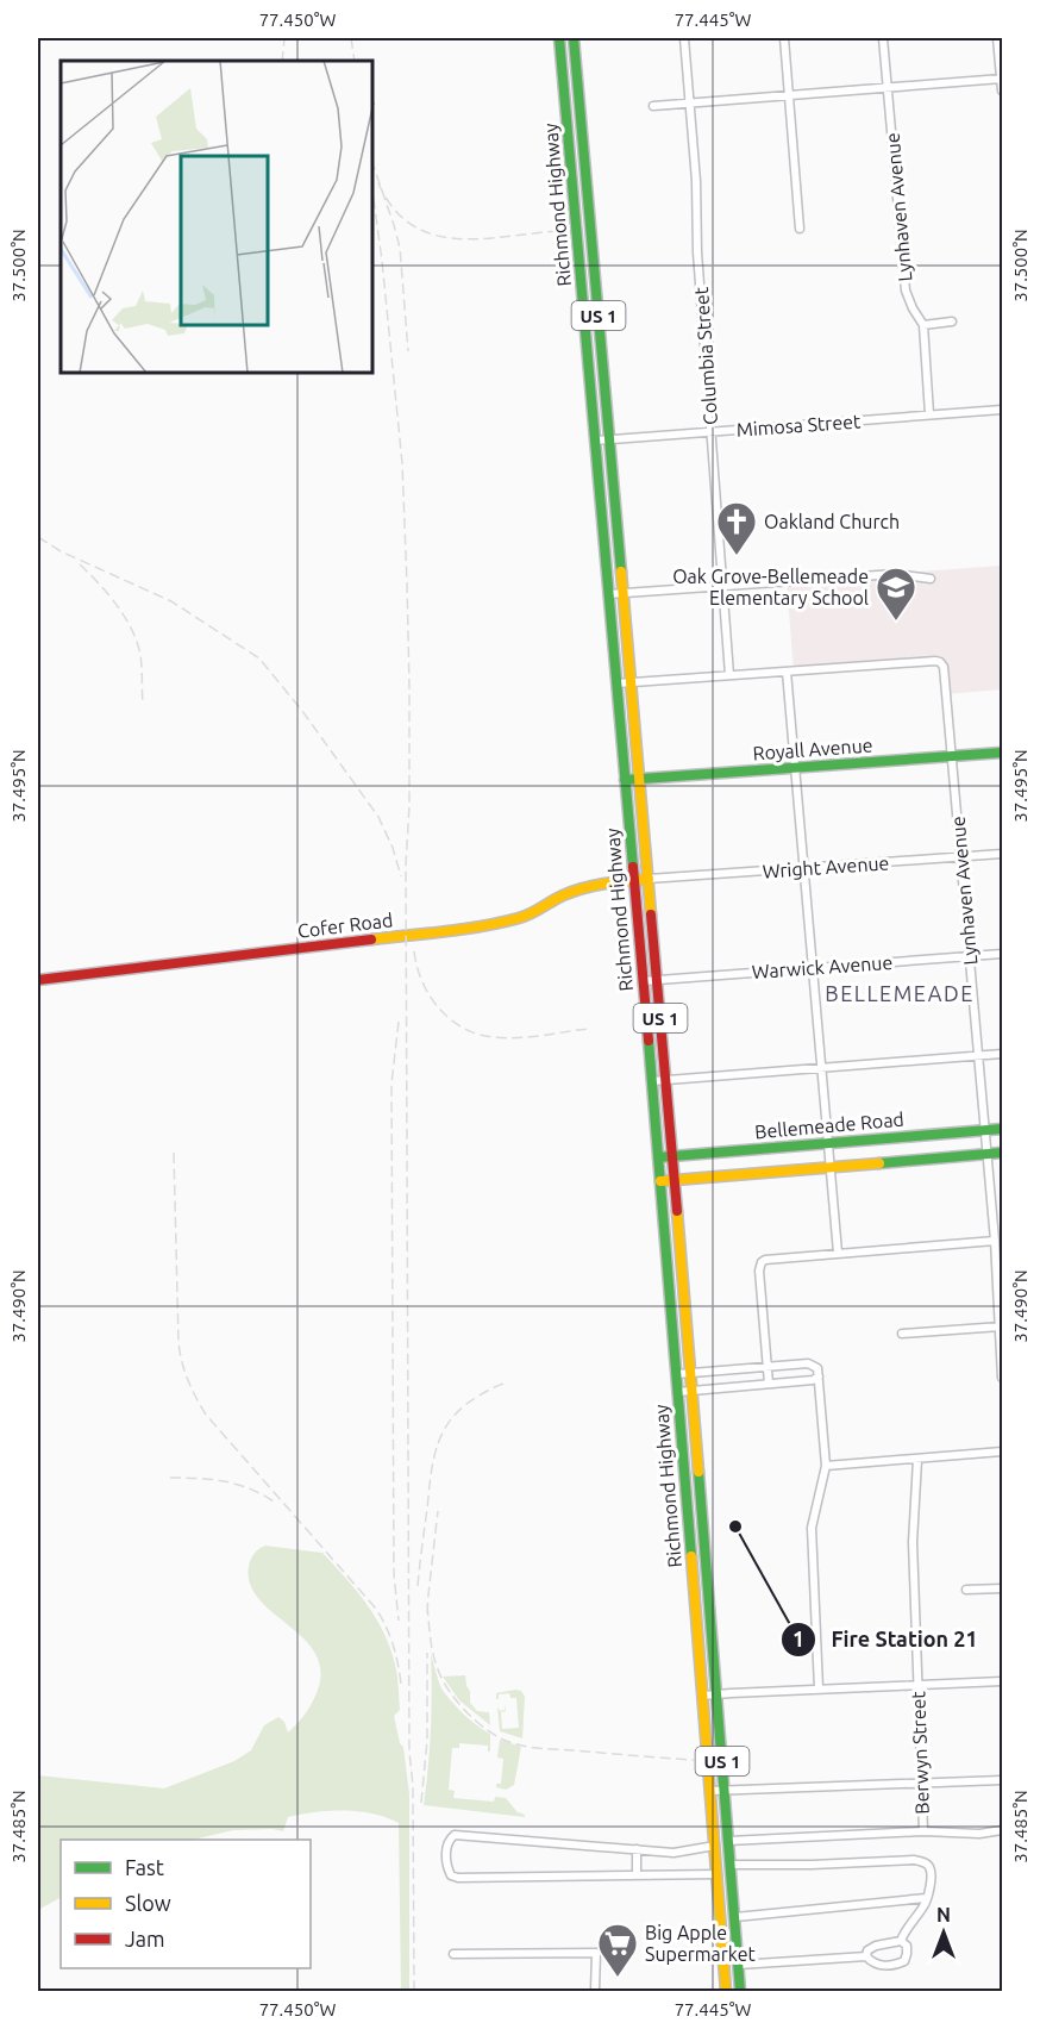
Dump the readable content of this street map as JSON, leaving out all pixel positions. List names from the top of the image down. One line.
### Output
{"streets":{"main road":["Richmond Highway","US 1","Royall Avenue","Cofer Road","Bellemeade Road"],"street":["Lynhaven Avenue","Columbia Street","Mimosa Street","Wright Avenue","Warwick Avenue","Berwyn Street"]},"crossings":[["Richmond Highway","Mimosa Street"],["Richmond Highway","Royall Avenue"],["Richmond Highway","Wright Avenue"],["Richmond Highway","Cofer Road"],["Richmond Highway","Warwick Avenue"],["Richmond Highway","Bellemeade Road"],["Lynhaven Avenue","Mimosa Street"],["Lynhaven Avenue","Royall Avenue"],["Lynhaven Avenue","Wright Avenue"],["Lynhaven Avenue","Warwick Avenue"],["Lynhaven Avenue","Bellemeade Road"],["Columbia Street","Mimosa Street"],["Wright Avenue","Cofer Road"]],"districts":["BELLEMEADE"],"places":{"church":["Oakland Church"],"school or university":["Oak Grove-Bellemeade Elementary School"],"other":["Fire Station 21"],"supermarket":["Big Apple Supermarket"]},"legend":["Fast","Slow","Jam"],"north":"top","coordinates":["77.450°W","77.445°W","37.500°N","37.495°N","37.490°N","37.485°N"]}
